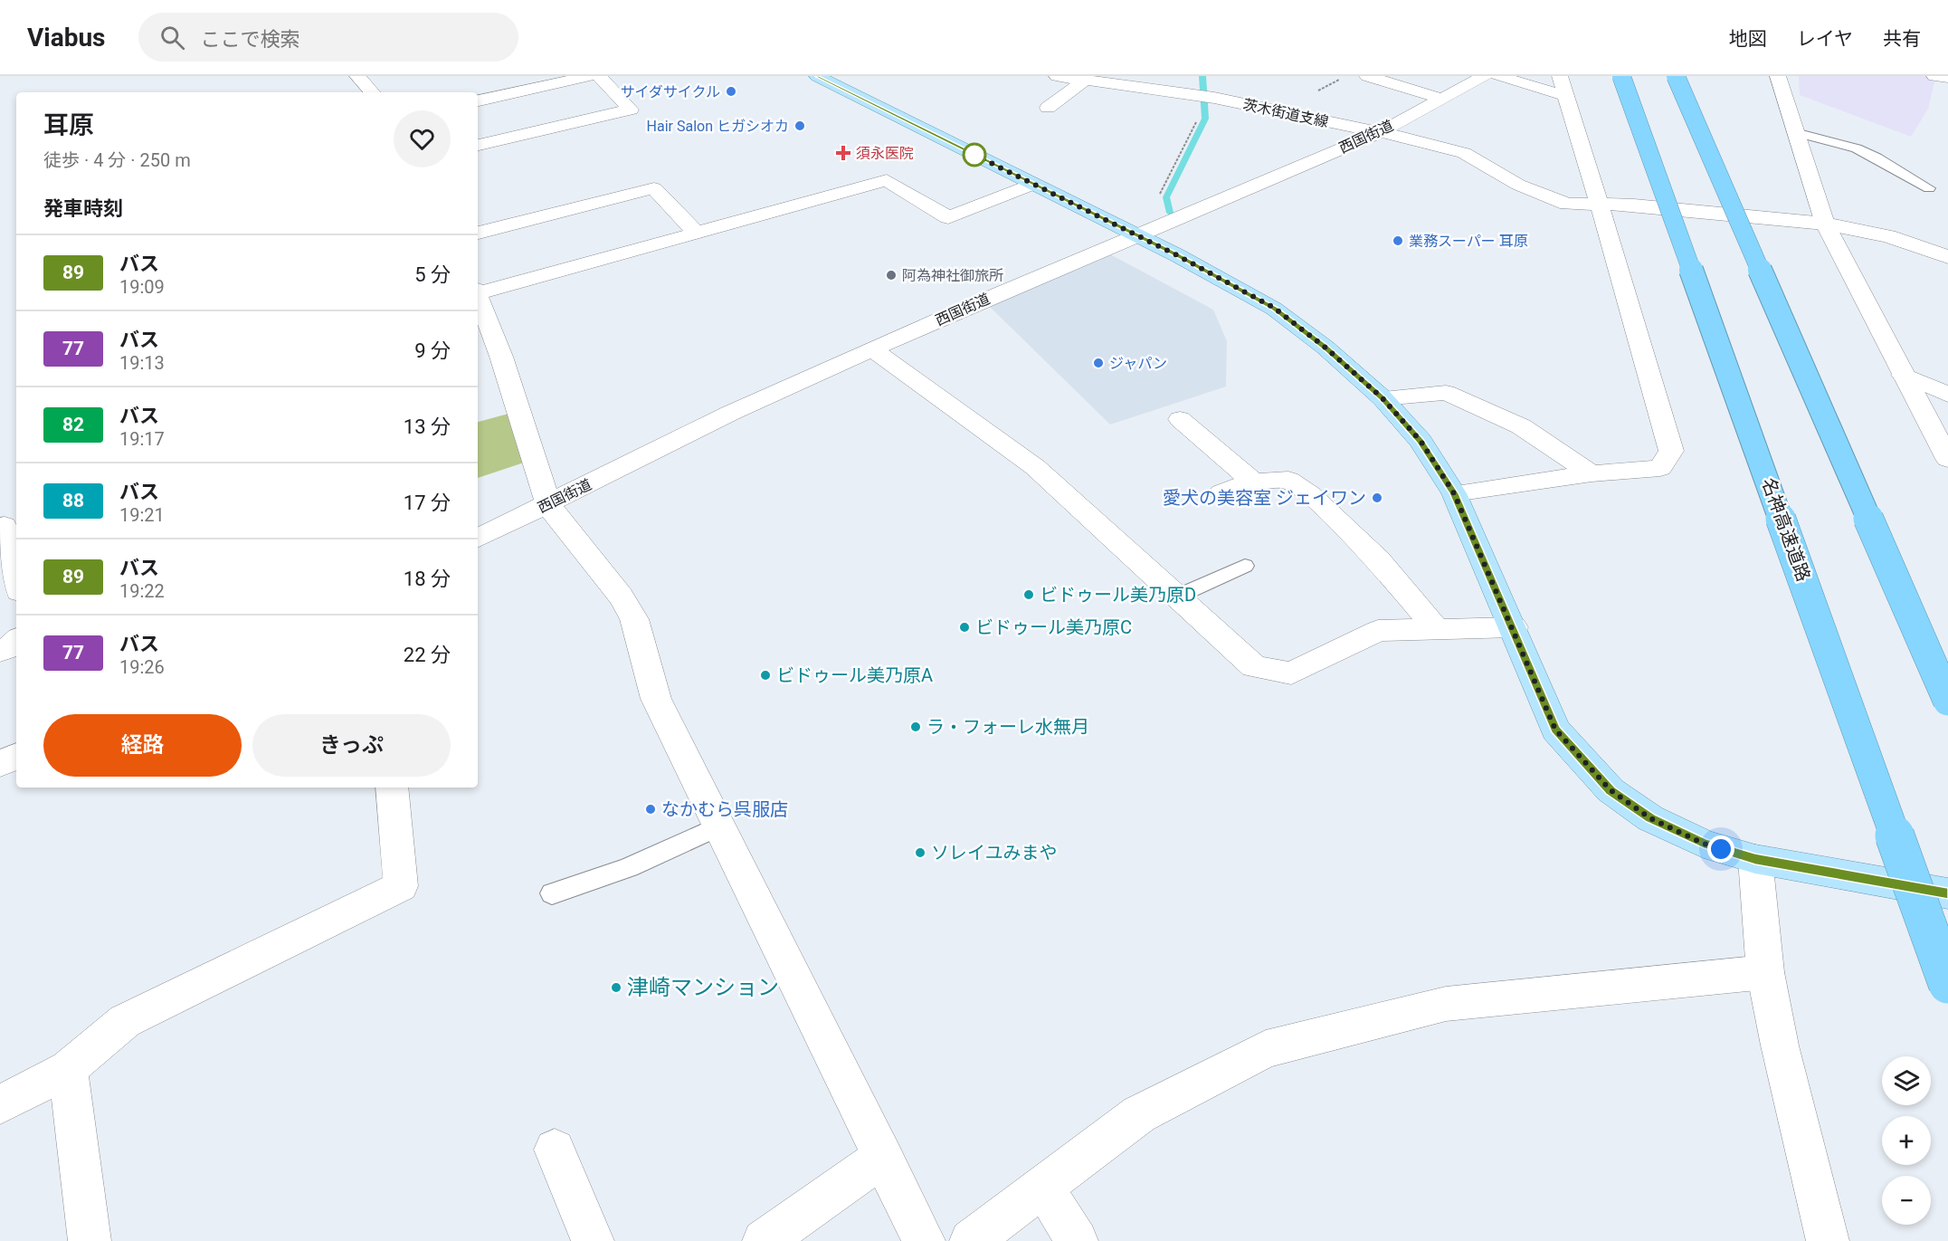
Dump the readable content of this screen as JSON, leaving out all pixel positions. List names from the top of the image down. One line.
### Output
{"streets":{"highway":["名神高速道路"],"street":["茨木街道支線","西国街道"]},"crossings":[["茨木街道支線","西国街道"]],"places":{"other":["サイダサイクル","Hair Salon ヒガシオカ","業務スーパー 耳原","阿為神社御旅所","ジャパン","愛犬の美容室 ジェイワン","ビドゥール美乃原D","ビドゥール美乃原C","ビドゥール美乃原A","ラ・フォーレ水無月","なかむら呉服店","ソレイユみまや","津崎マンション"],"health":["須永医院"]},"lines":["bus line 89"],"page":{"header":"Viabus","search":"ここで検索","nav":["地図","レイヤ","共有"],"heading":[["耳原","徒歩 · 4 分 · 250 m"],"発車時刻"],"list":[{"mark":"89","name":"バス","note":"19:09","value":"5 分"},{"mark":"77","name":"バス","note":"19:13","value":"9 分"},{"mark":"82","name":"バス","note":"19:17","value":"13 分"},{"mark":"88","name":"バス","note":"19:21","value":"17 分"},{"mark":"89","name":"バス","note":"19:22","value":"18 分"},{"mark":"77","name":"バス","note":"19:26","value":"22 分"}],"buttons":["経路","きっぷ"],"map_buttons":["+","−"]}}
